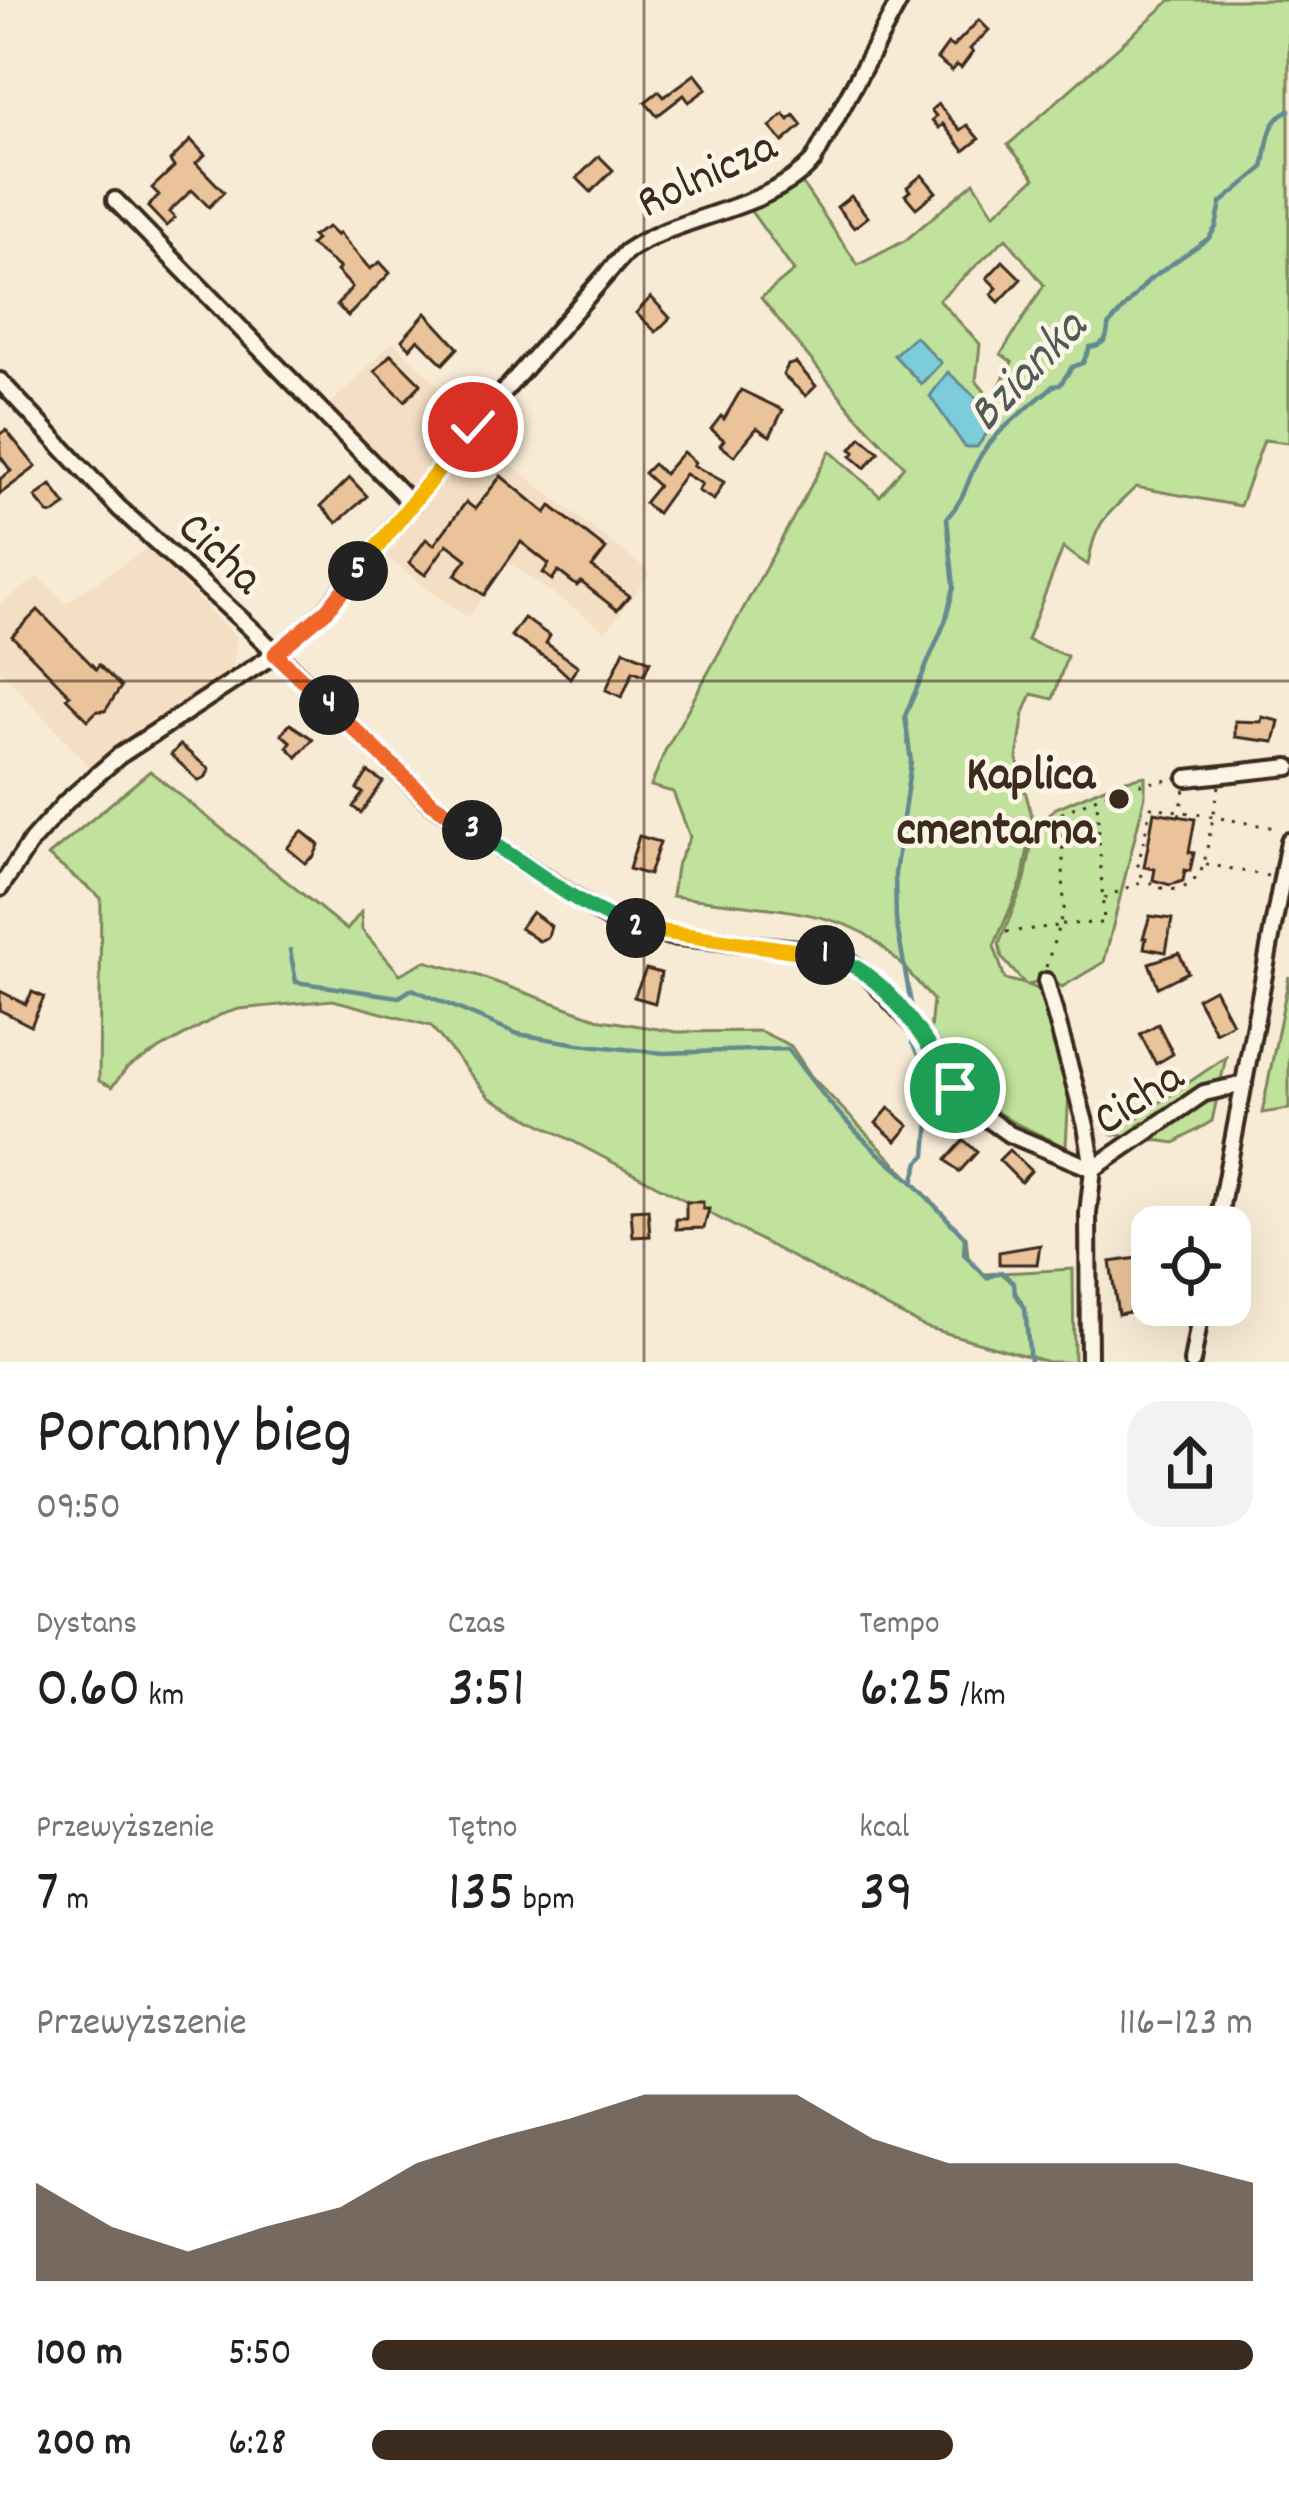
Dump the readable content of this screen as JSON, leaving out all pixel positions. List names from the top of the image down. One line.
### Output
{"streets":{"street":["Rolnicza","Cicha"]},"crossings":[["Rolnicza","Cicha"]],"water":["Bzianka"],"places":["Kaplica cmentarna"],"page":{"pins":["5","4","3","2","1"],"heading":["Poranny bieg","09:50"],"stats":[["Dystans","0.60 km"],["Czas","3:51"],["Tempo","6:25 /km"],["Przewyższenie","7 m"],["Tętno","135 bpm"],["kcal","39"]],"chart":["Przewyższenie","116–123 m"],"list":[{"name":"100 m","note":"5:50"},{"name":"200 m","note":"6:28"}]}}
